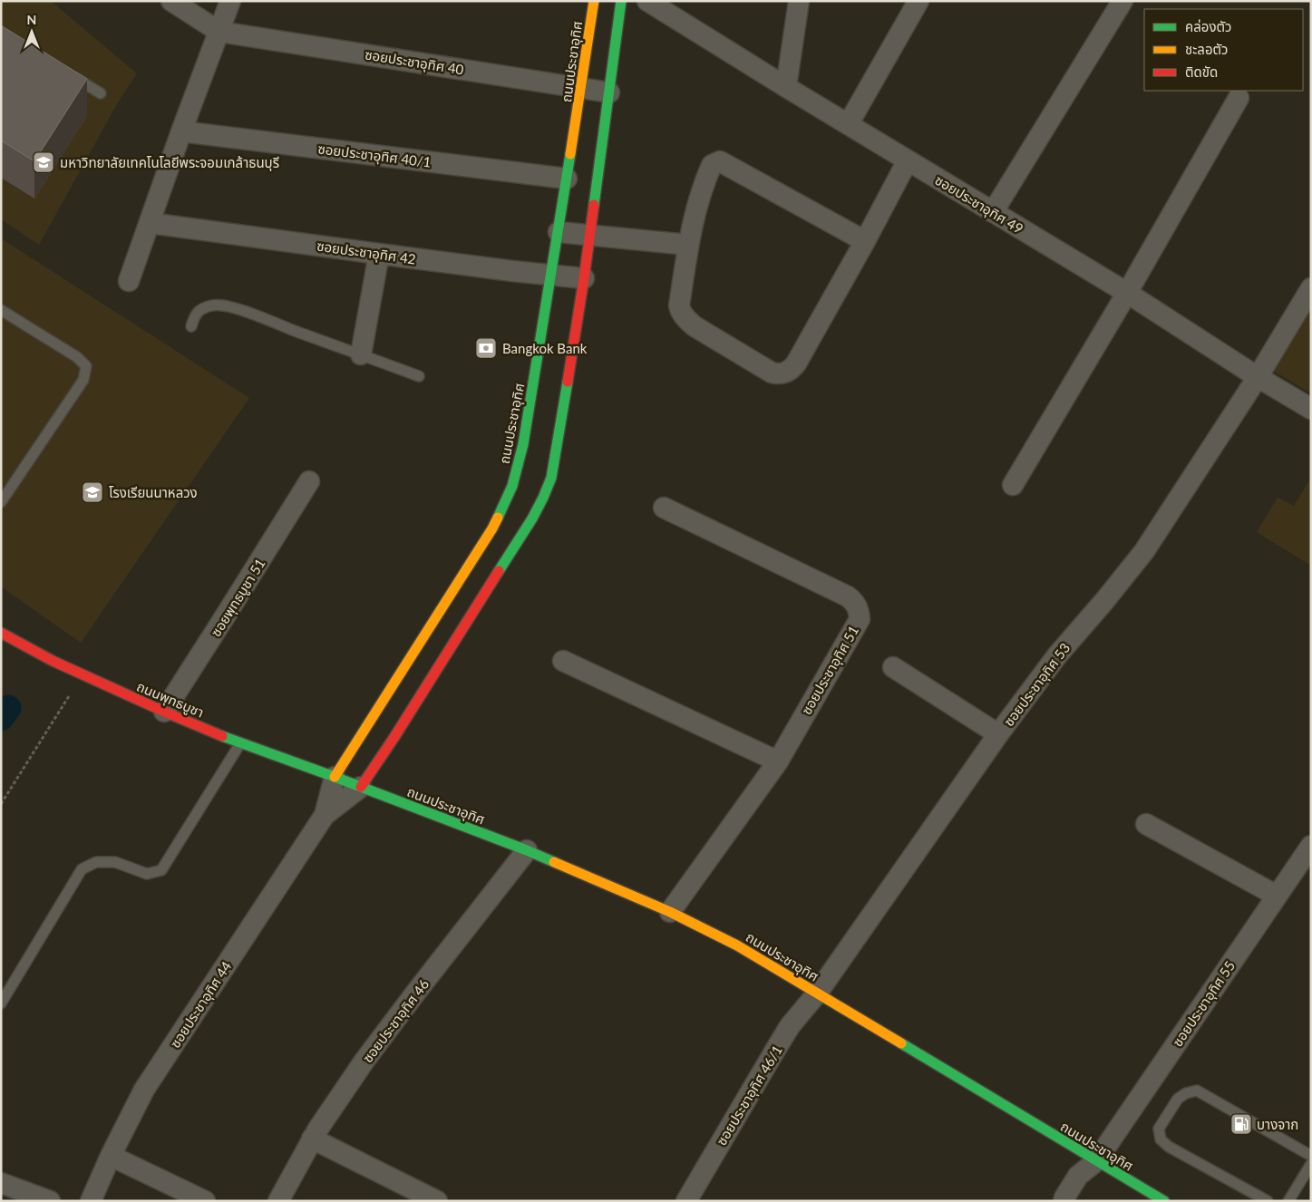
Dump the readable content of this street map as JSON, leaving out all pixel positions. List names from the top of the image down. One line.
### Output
{"streets":{"main road":["ถนนประชาอุทิศ","ถนนพุทธบูชา"],"street":["ซอยประชาอุทิศ 40","ซอยประชาอุทิศ 40/1","ซอยประชาอุทิศ 49","ซอยประชาอุทิศ 42","ซอยพุทธบูชา 51","ซอยประชาอุทิศ 51","ซอยประชาอุทิศ 53","ซอยประชาอุทิศ 55","ซอยประชาอุทิศ 44","ซอยประชาอุทิศ 46","ซอยประชาอุทิศ 46/1"]},"crossings":[["ซอยประชาอุทิศ 40","ถนนประชาอุทิศ"],["ถนนประชาอุทิศ","ซอยประชาอุทิศ 40/1"],["ถนนประชาอุทิศ","ซอยประชาอุทิศ 42"],["ถนนประชาอุทิศ","ซอยประชาอุทิศ 51"],["ถนนประชาอุทิศ","ซอยประชาอุทิศ 53"],["ถนนประชาอุทิศ","ถนนพุทธบูชา"],["ถนนประชาอุทิศ","ซอยประชาอุทิศ 55"],["ถนนประชาอุทิศ","ซอยประชาอุทิศ 44"],["ถนนประชาอุทิศ","ซอยประชาอุทิศ 46"],["ถนนประชาอุทิศ","ซอยประชาอุทิศ 46/1"],["ซอยประชาอุทิศ 49","ซอยประชาอุทิศ 53"],["ซอยพุทธบูชา 51","ถนนพุทธบูชา"],["ซอยประชาอุทิศ 53","ซอยประชาอุทิศ 46/1"],["ถนนพุทธบูชา","ซอยประชาอุทิศ 44"]],"places":{"school or university":["มหาวิทยาลัยเทคโนโลยีพระจอมเกล้าธนบุรี","โรงเรียนนาหลวง"],"bank":["Bangkok Bank"],"fuel station":["บางจาก"]},"legend":["คล่องตัว","ชะลอตัว","ติดขัด"],"north":"top"}
